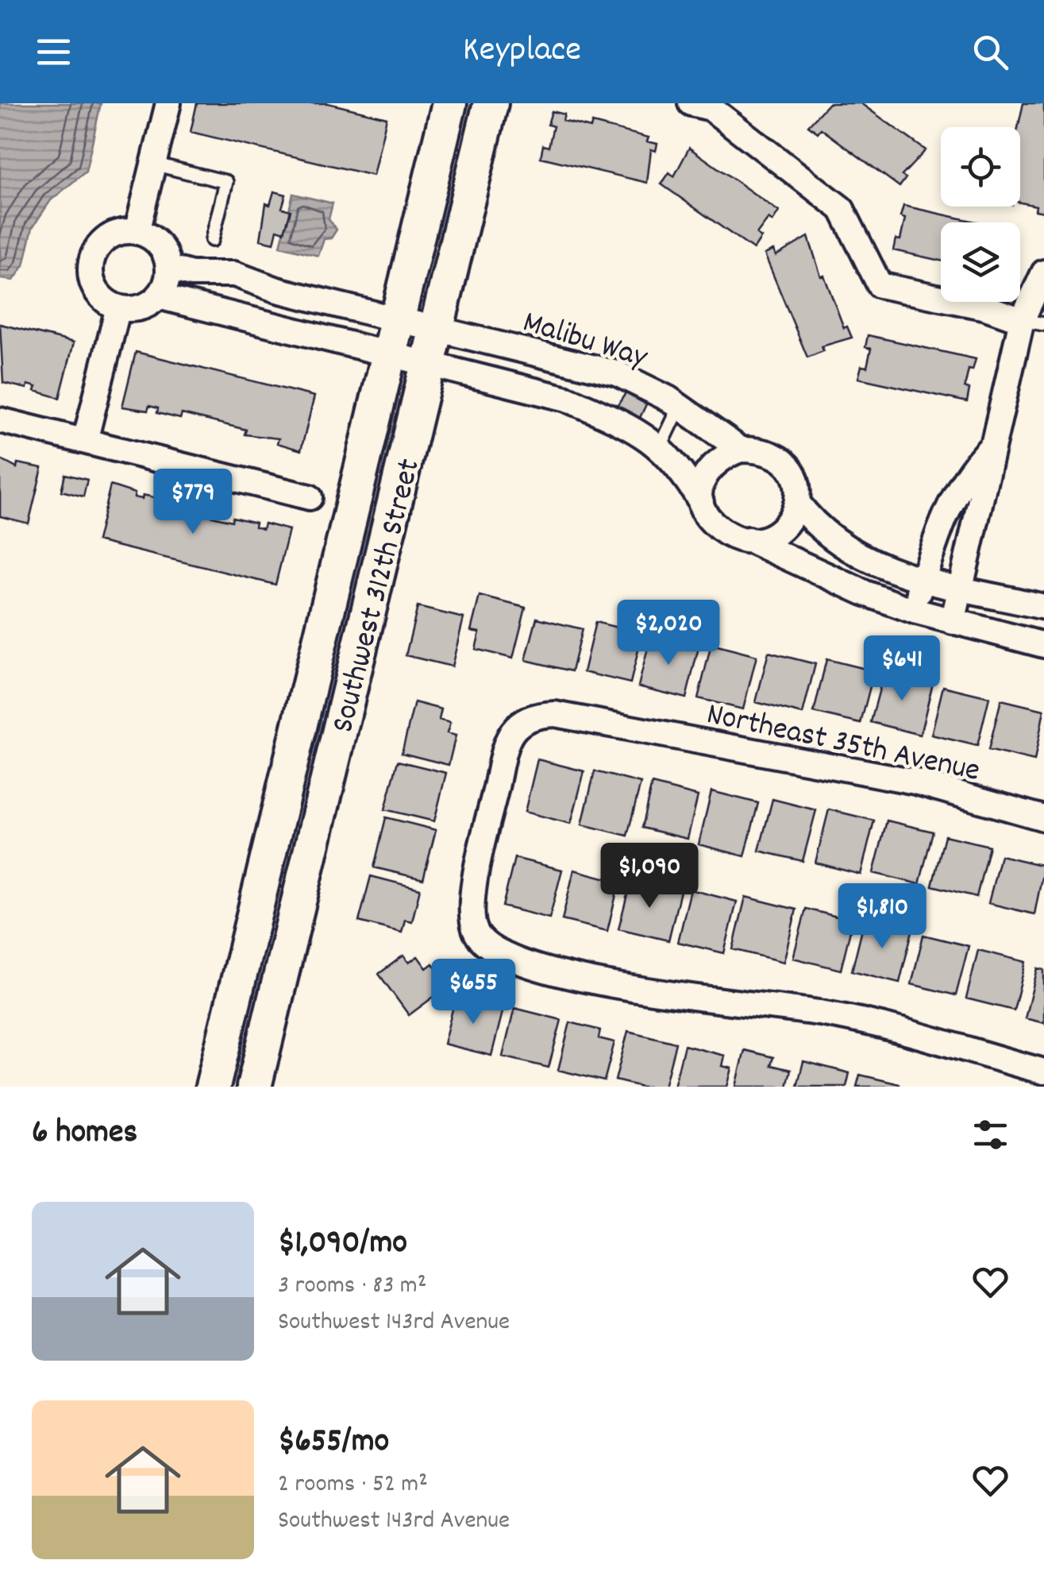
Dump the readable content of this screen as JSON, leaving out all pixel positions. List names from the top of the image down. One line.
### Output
{"streets":{"main road":["Southwest 312th Street"],"street":["Malibu Way","Northeast 35th Avenue"]},"crossings":[["Malibu Way","Southwest 312th Street"]],"page":{"header":"Keyplace","price":["$779","$2,020","$641","$1,090","$1,810","$655"],"heading":"6 homes","list":[{"name":"$1,090/mo","note":"3 rooms · 83 m² · Southwest 143rd Avenue"},{"name":"$655/mo","note":"2 rooms · 52 m² · Southwest 143rd Avenue"}]}}
